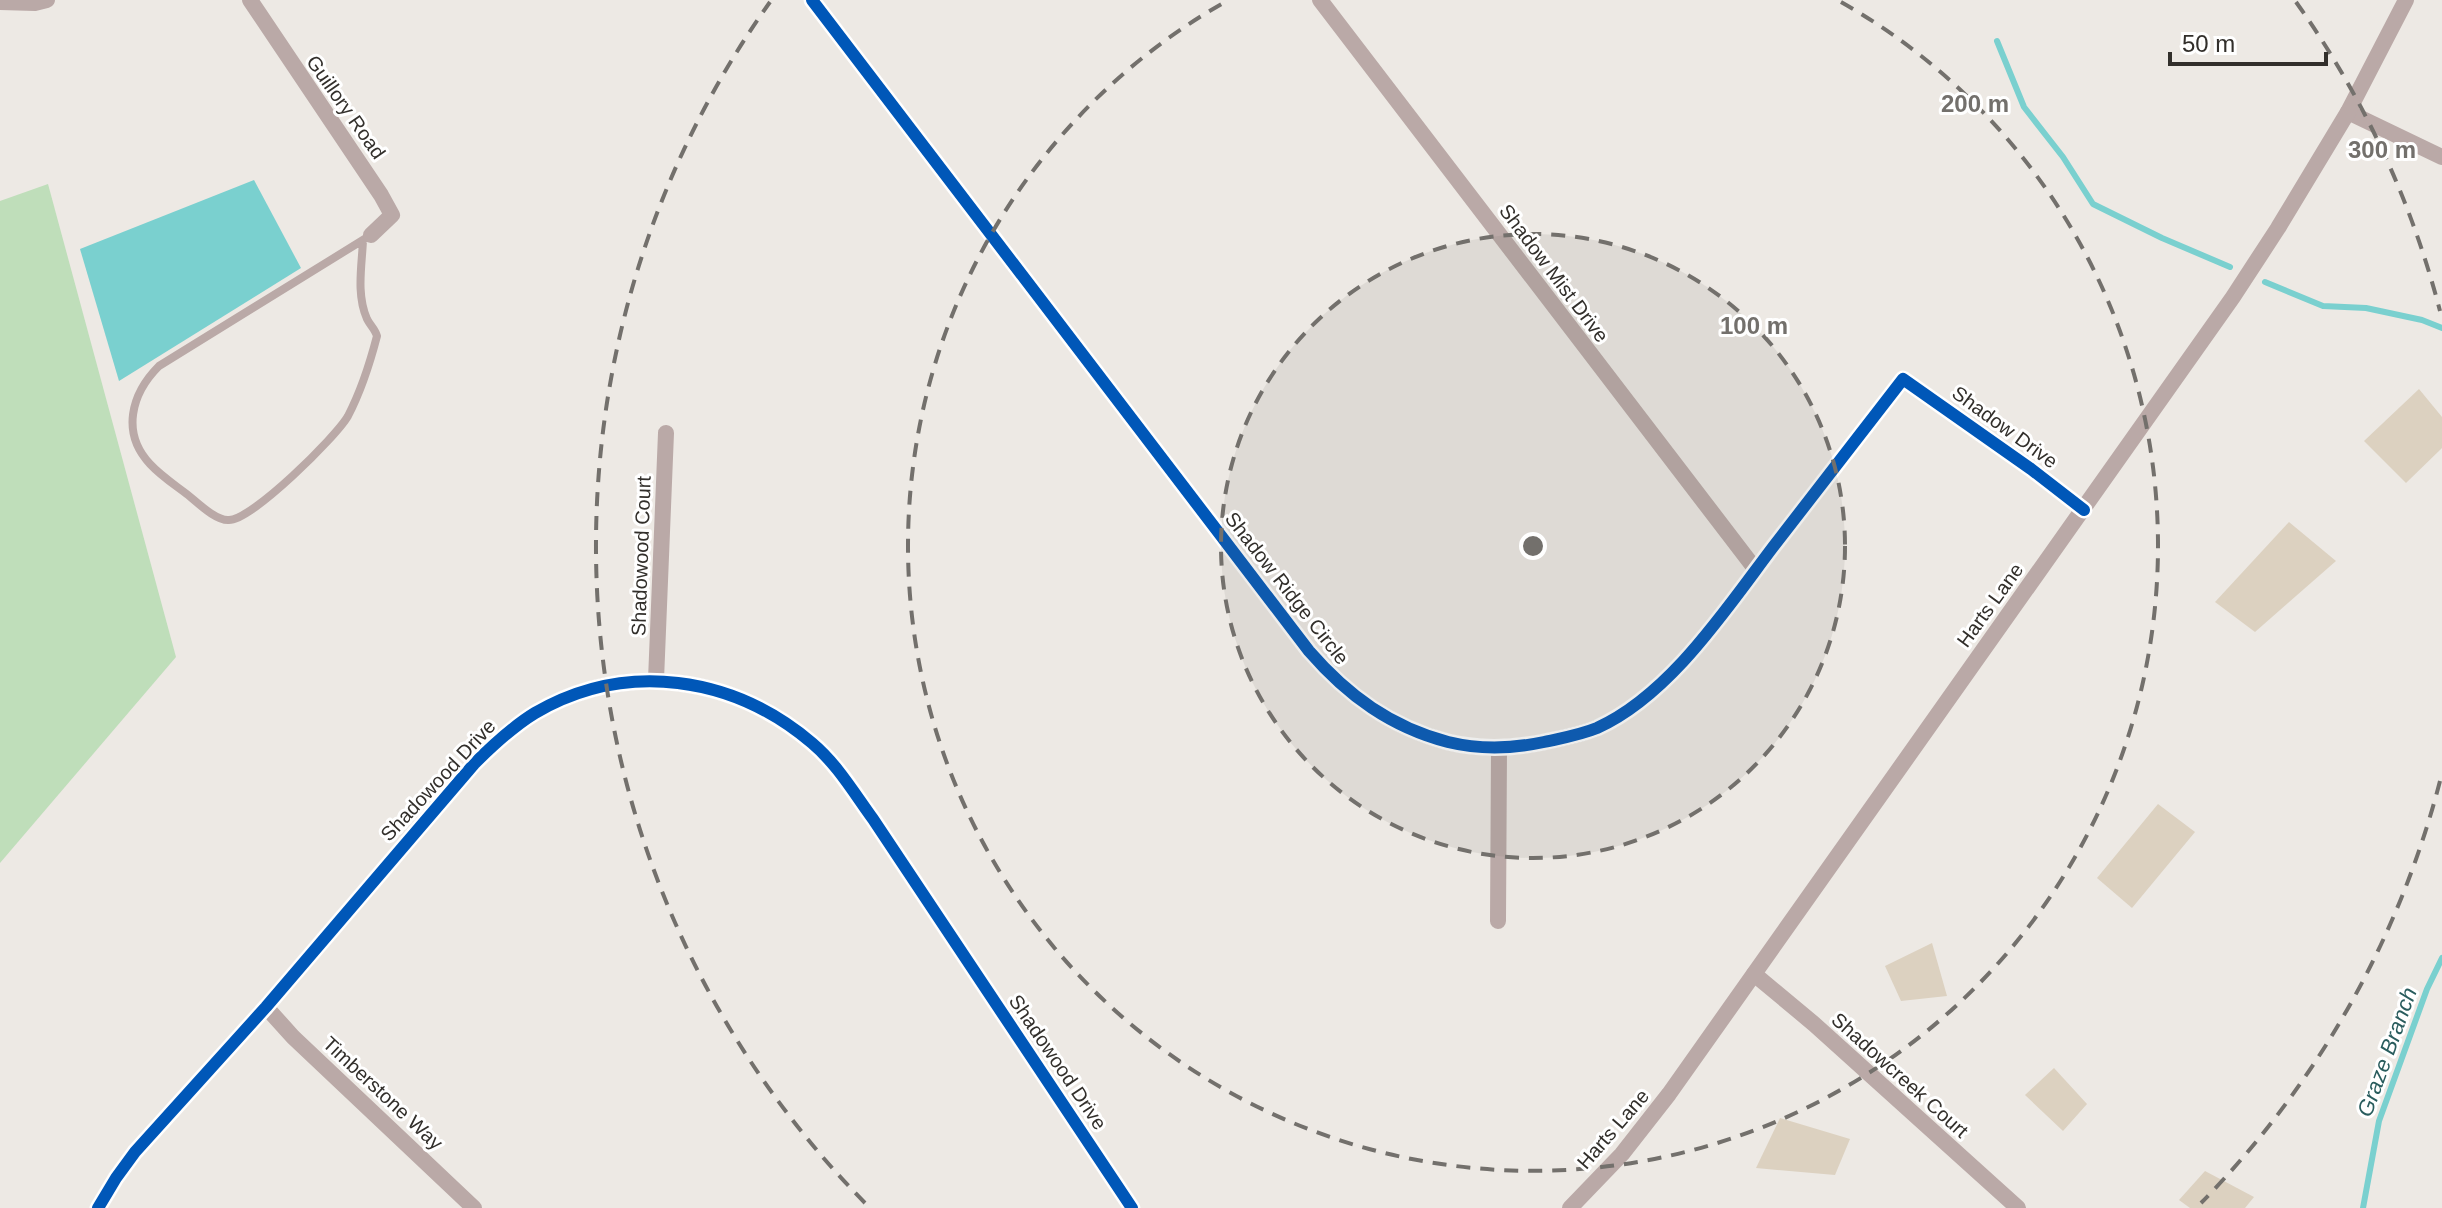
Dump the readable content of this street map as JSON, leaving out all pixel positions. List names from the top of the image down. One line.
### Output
{"streets":{"street":["Guillory Road","Shadow Mist Drive","Shadow Drive","Shadowood Court","Shadow Ridge Circle","Harts Lane","Shadowood Drive","Shadowcreek Court","Timberstone Way"]},"crossings":[["Shadow Mist Drive","Shadow Ridge Circle"],["Shadow Drive","Shadow Ridge Circle"],["Shadow Drive","Harts Lane"],["Shadowood Court","Shadowood Drive"],["Harts Lane","Shadowcreek Court"],["Shadowood Drive","Timberstone Way"]],"water":["Graze Branch"],"scale_bar":"50 m","rings":["200 m","300 m","100 m"]}
